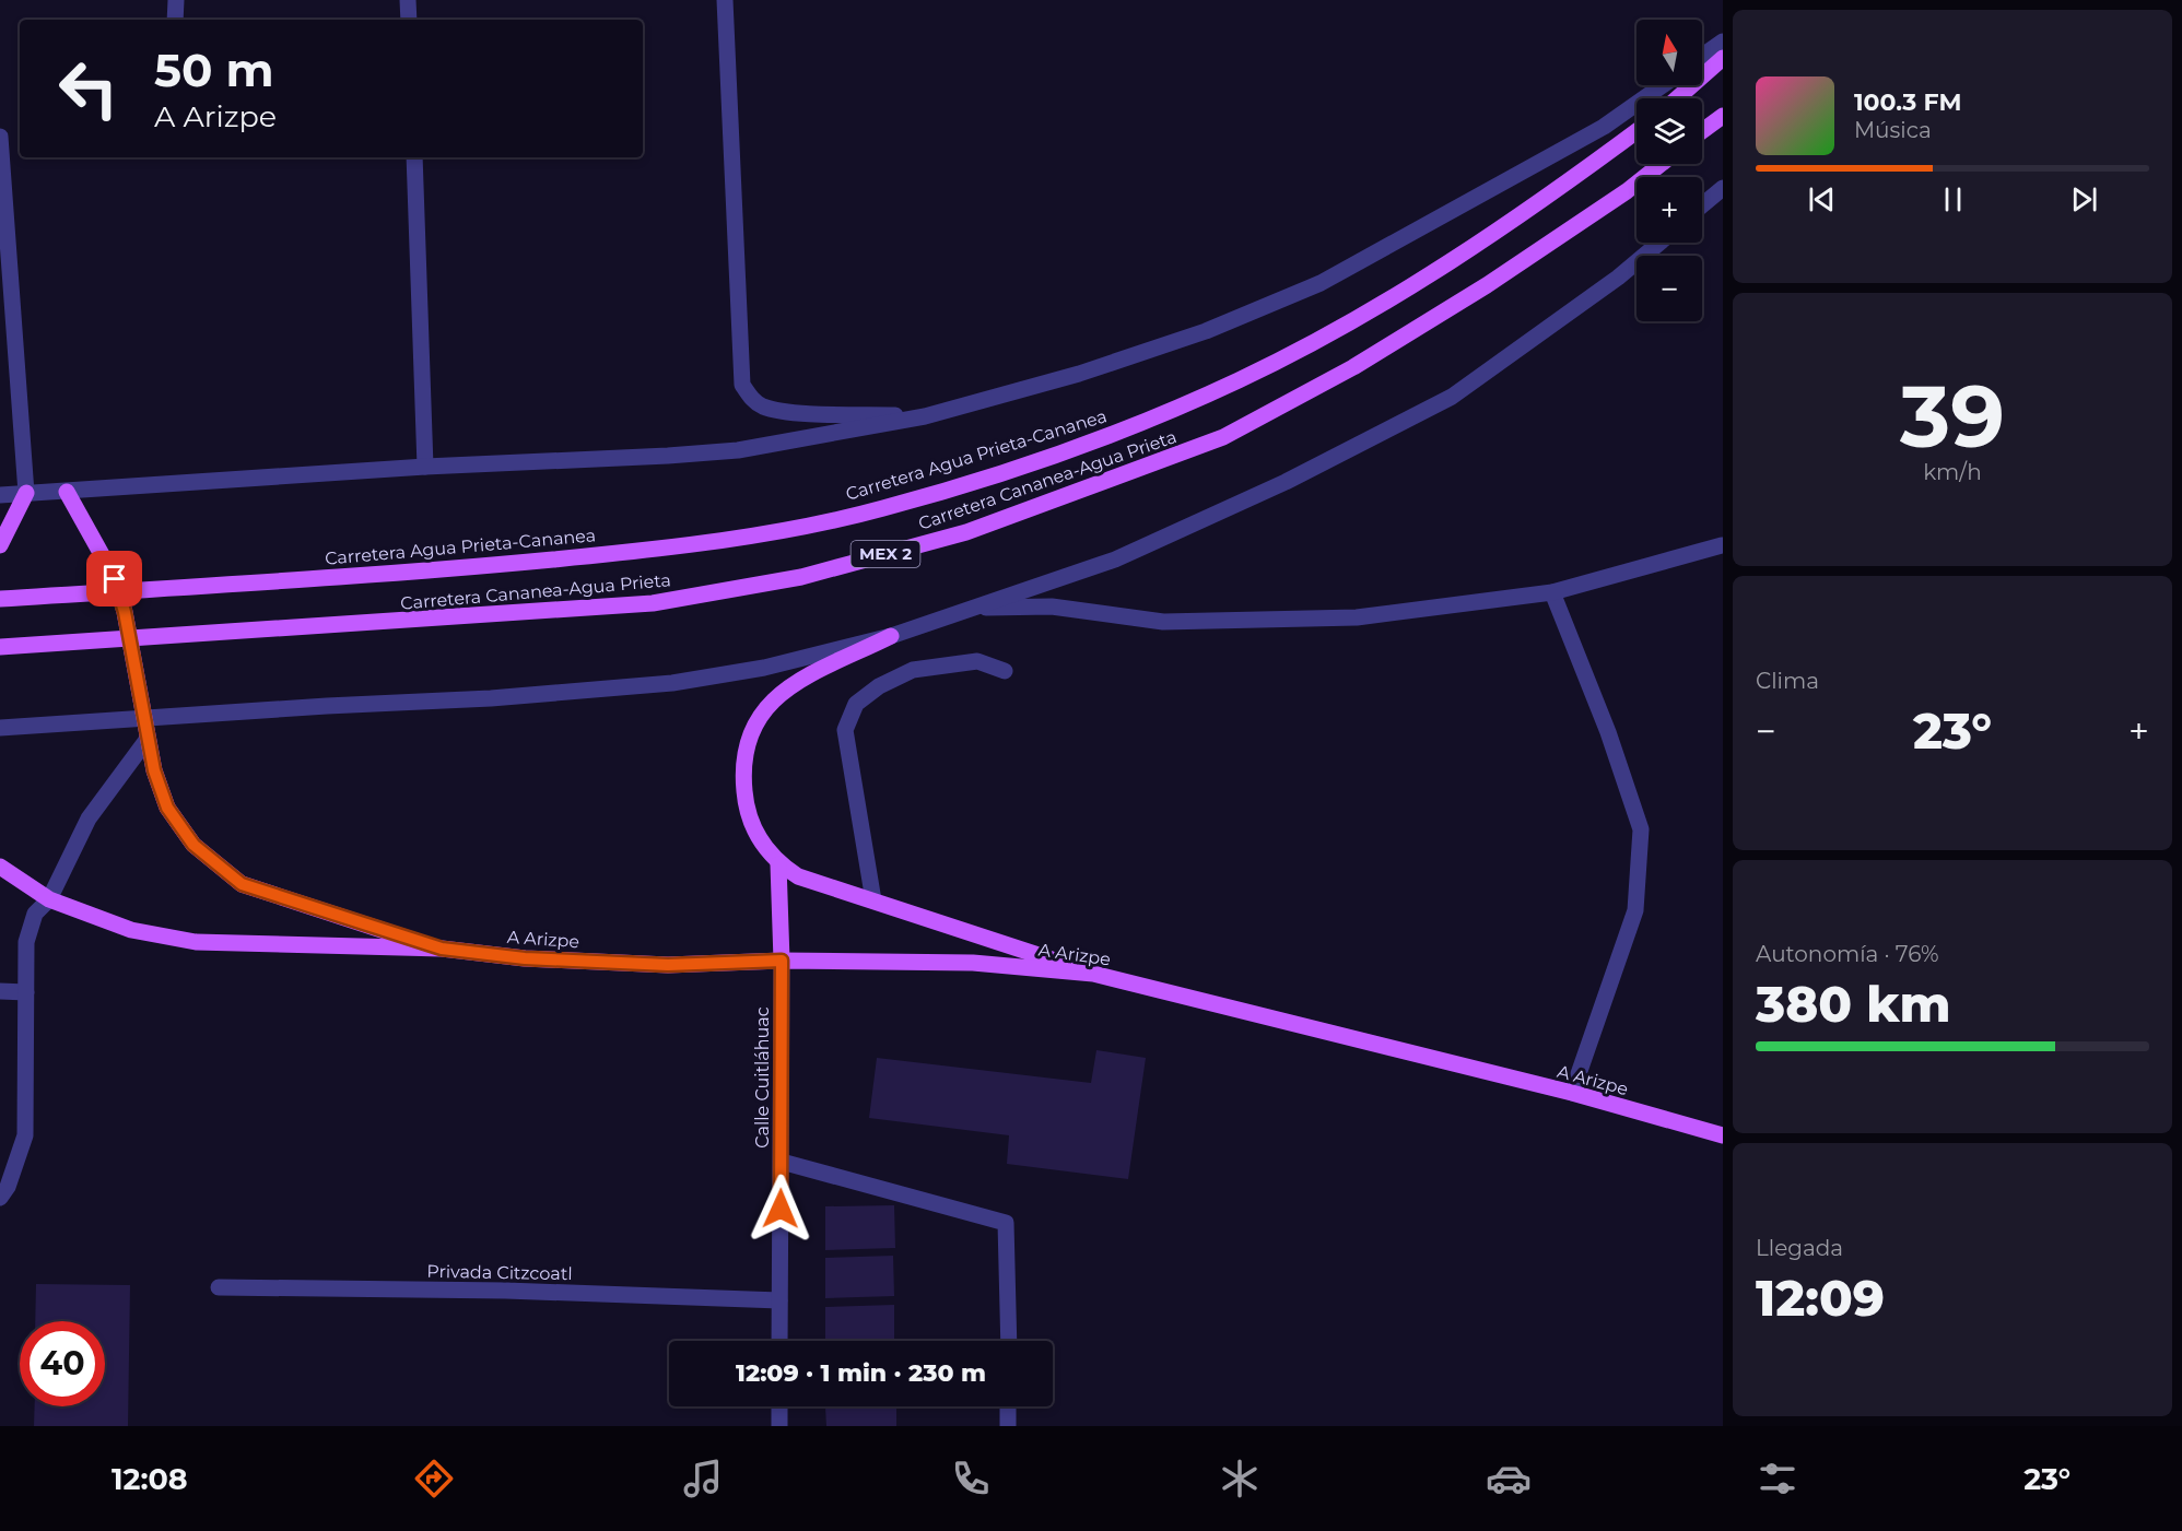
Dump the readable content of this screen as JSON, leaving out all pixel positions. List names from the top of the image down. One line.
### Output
{"streets":{"main road":["Carretera Agua Prieta-Cananea","Carretera Cananea-Agua Prieta","MEX 2","A Arizpe"],"street":["Calle Cuitláhuac","Privada Citzcoatl"]},"crossings":[["A Arizpe","Calle Cuitláhuac"],["Calle Cuitláhuac","Privada Citzcoatl"]],"north":"top","page":{"map_buttons":["+","−"],"turn":["50 m","A Arizpe"],"song":["100.3 FM","Música"],"tile":[["39","km/h"],"Clima",["Autonomía · 76%","380 km"],["Llegada","12:09"]],"heat":["−","23°","+"],"limit":"40","trip":"12:09 · 1 min · 230 m","tabs":["12:08","23°"]}}
